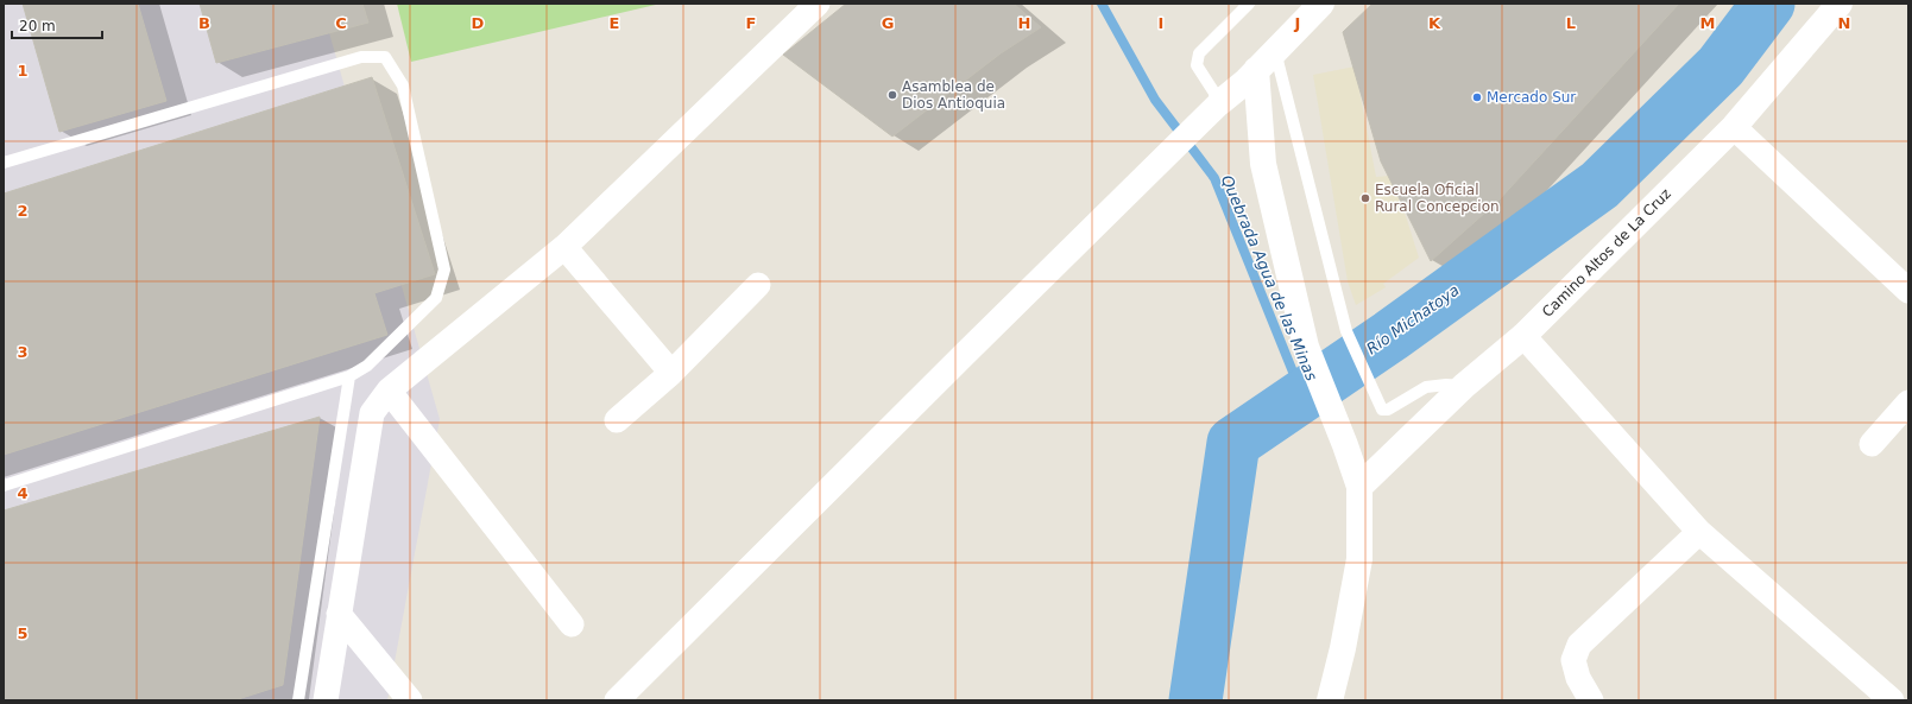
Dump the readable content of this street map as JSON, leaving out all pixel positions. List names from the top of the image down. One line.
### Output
{"streets":{"street":["Camino Altos de La Cruz"]},"water":["Quebrada Agua de las Minas","Río Michatoya"],"places":["Asamblea de Dios Antioquia","Mercado Sur","Escuela Oficial Rural Concepcion"],"scale_bar":"20 m","grid":{"columns":["B","C","D","E","F","G","H","I","J","K","L","M","N"],"rows":["1","2","3","4","5"]}}
